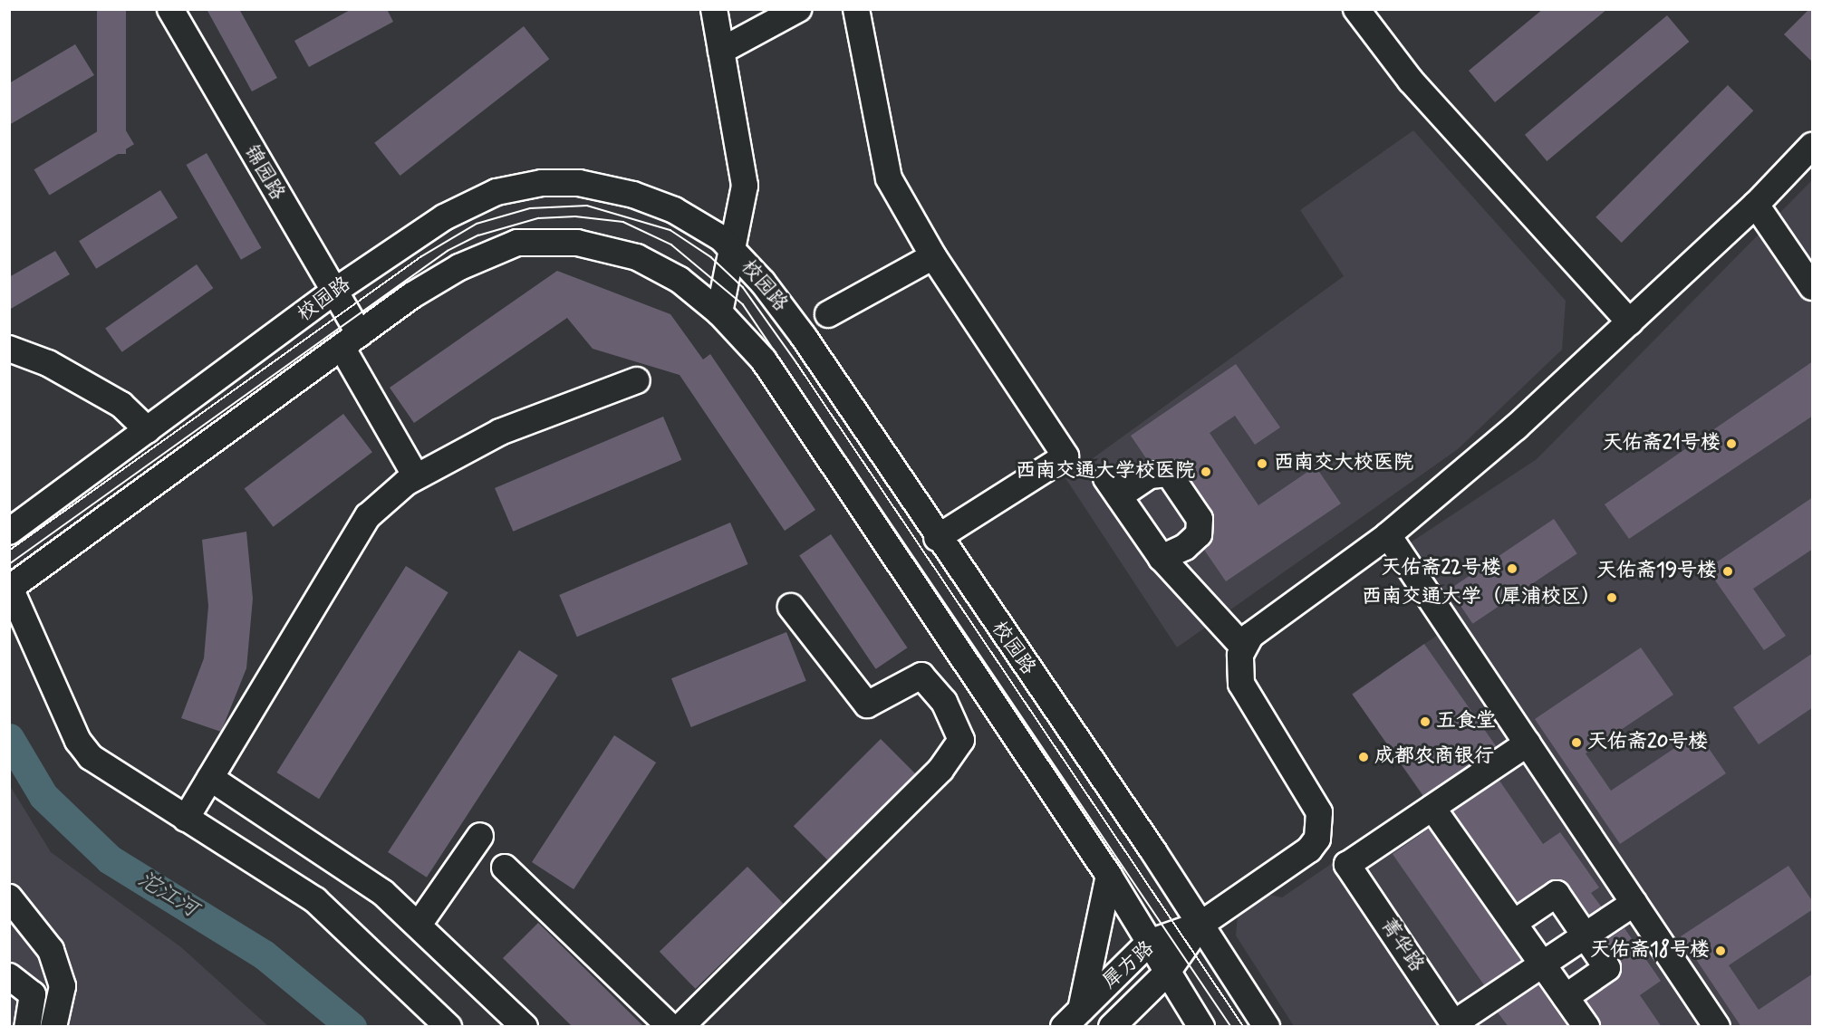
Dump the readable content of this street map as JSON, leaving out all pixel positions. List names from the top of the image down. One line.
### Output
{"streets":{"street":["锦园路","校园路","菁华路","犀方路"]},"crossings":[["锦园路","校园路"],["校园路","犀方路"]],"water":["沱江河"],"places":["天佑斋21号楼","西南交大校医院","西南交通大学校医院","天佑斋22号楼","天佑斋19号楼","西南交通大学（犀浦校区）","五食堂","天佑斋20号楼","成都农商银行","天佑斋18号楼"]}
